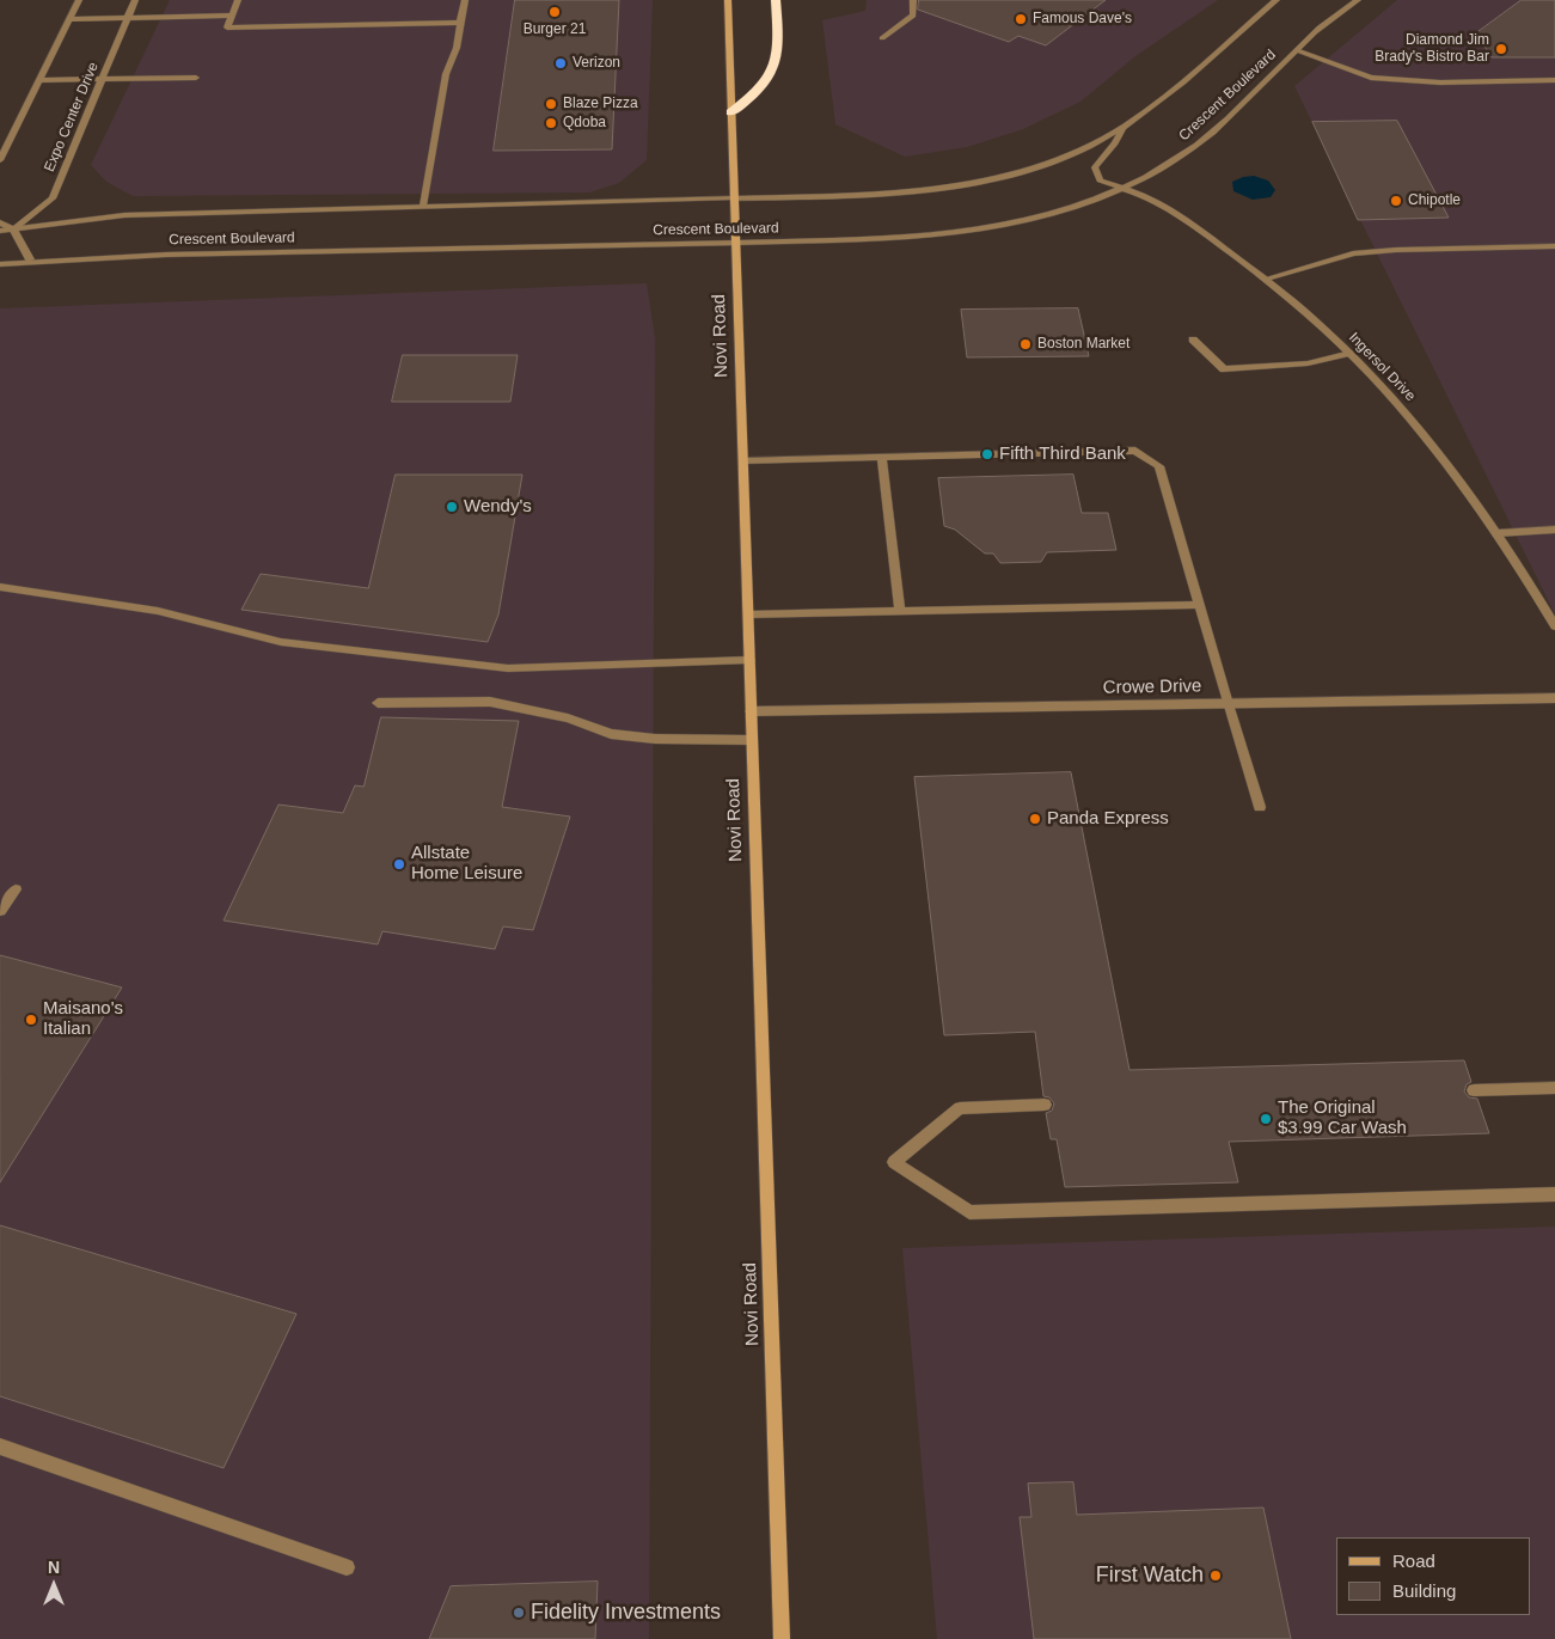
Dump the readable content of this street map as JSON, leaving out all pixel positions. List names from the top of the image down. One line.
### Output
{"streets":{"main road":["Novi Road"],"street":["Crescent Boulevard","Expo Center Drive","Ingersol Drive","Crowe Drive"]},"crossings":[["Crescent Boulevard","Expo Center Drive"],["Crescent Boulevard","Novi Road"],["Crescent Boulevard","Ingersol Drive"],["Novi Road","Crowe Drive"]],"places":["Burger 21","Famous Dave's","Diamond Jim Brady's Bistro Bar","Verizon","Blaze Pizza","Qdoba","Chipotle","Boston Market","Fifth Third Bank","Wendy's","Panda Express","Allstate Home Leisure","Maisano's Italian","The Original $3.99 Car Wash","First Watch","Fidelity Investments"],"legend":["Road","Building"],"north":"top"}
